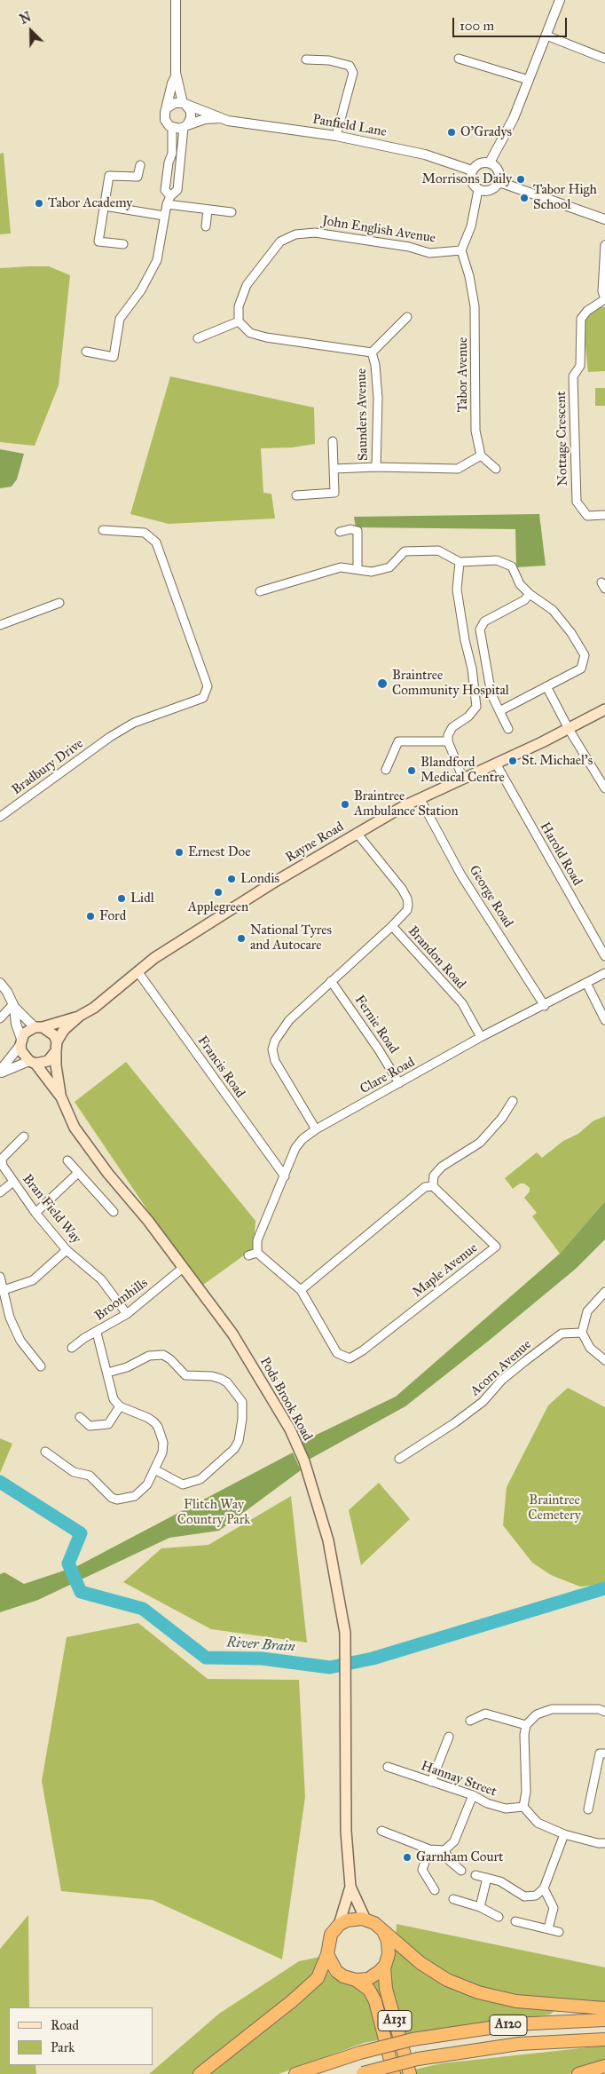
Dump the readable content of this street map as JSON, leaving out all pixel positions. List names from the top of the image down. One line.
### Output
{"streets":{"highway":["A131","A120"],"main road":["Rayne Road","Pods Brook Road"],"street":["Panfield Lane","John English Avenue","Tabor Avenue","Saunders Avenue","Nottage Crescent","Bradbury Drive","Harold Road","George Road","Brandon Road","Fernie Road","Francis Road","Clare Road","Bran Field Way","Maple Avenue","Broomhills","Acorn Avenue","Hannay Street"]},"crossings":[["John English Avenue","Tabor Avenue"],["John English Avenue","Saunders Avenue"],["Rayne Road","Harold Road"],["Rayne Road","George Road"],["Rayne Road","Brandon Road"],["Rayne Road","Francis Road"],["George Road","Clare Road"],["Brandon Road","Clare Road"],["Fernie Road","Clare Road"],["Francis Road","Clare Road"],["Bran Field Way","Broomhills"],["Broomhills","Pods Brook Road"]],"water":["River Brain"],"parks":["Braintree Cemetery","Flitch Way Country Park"],"places":["O'Gradys","Morrisons Daily","Tabor High School","Tabor Academy","Braintree Community Hospital","St. Michael's","Blandford Medical Centre","Braintree Ambulance Station","Ernest Doe","Londis","Applegreen","Lidl","Ford","National Tyres and Autocare","Garnham Court"],"legend":["Road","Park"],"scale_bar":"100 m","north":"top left"}
